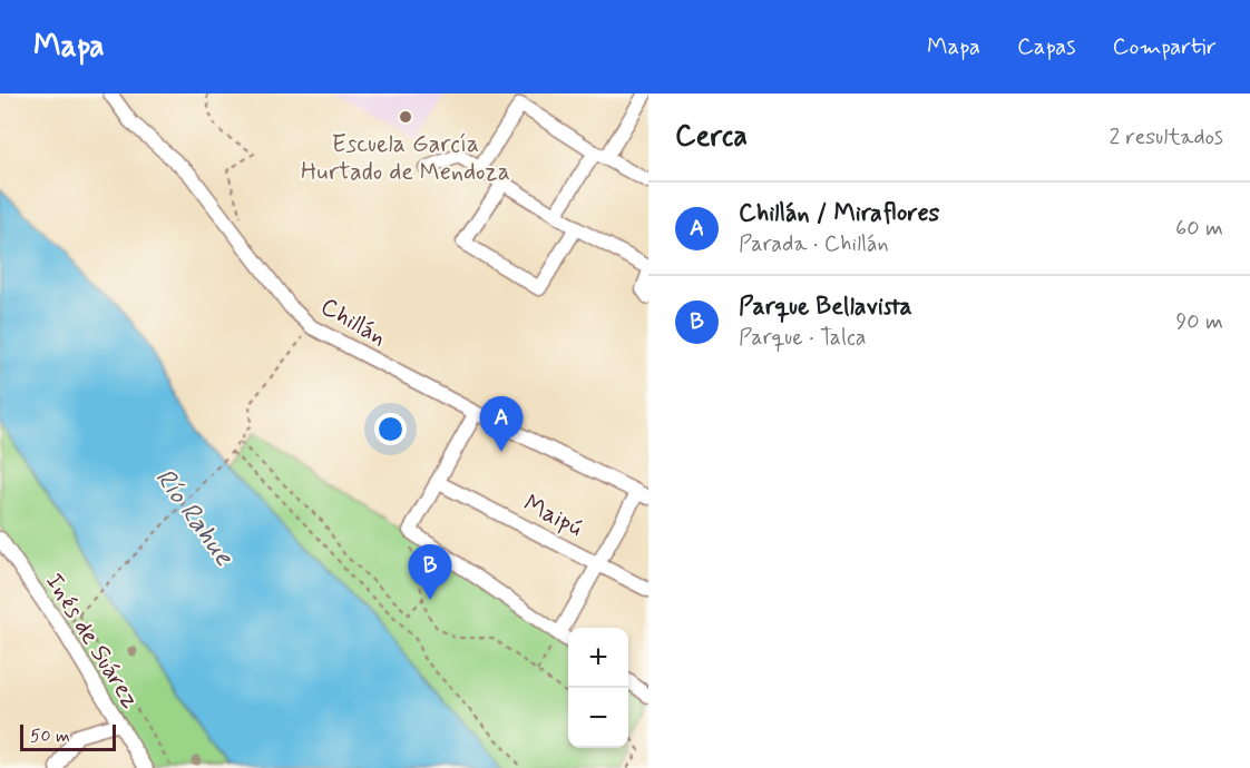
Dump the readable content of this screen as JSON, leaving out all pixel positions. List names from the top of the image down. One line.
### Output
{"streets":{"street":["Chillán","Maipú","Inés de Suárez"]},"water":["Río Rahue"],"places":["Escuela García Hurtado de Mendoza"],"scale_bar":"50 m","page":{"header":"Mapa","nav":["Mapa","Capas","Compartir"],"heading":["Cerca","2 resultados"],"list":[{"mark":"A","name":"Chillán / Miraflores","note":"Parada · Chillán","value":"60 m"},{"mark":"B","name":"Parque Bellavista","note":"Parque · Talca","value":"90 m"}],"pins":["A","B"],"map_buttons":["+","−"],"scale":"50 m"}}
